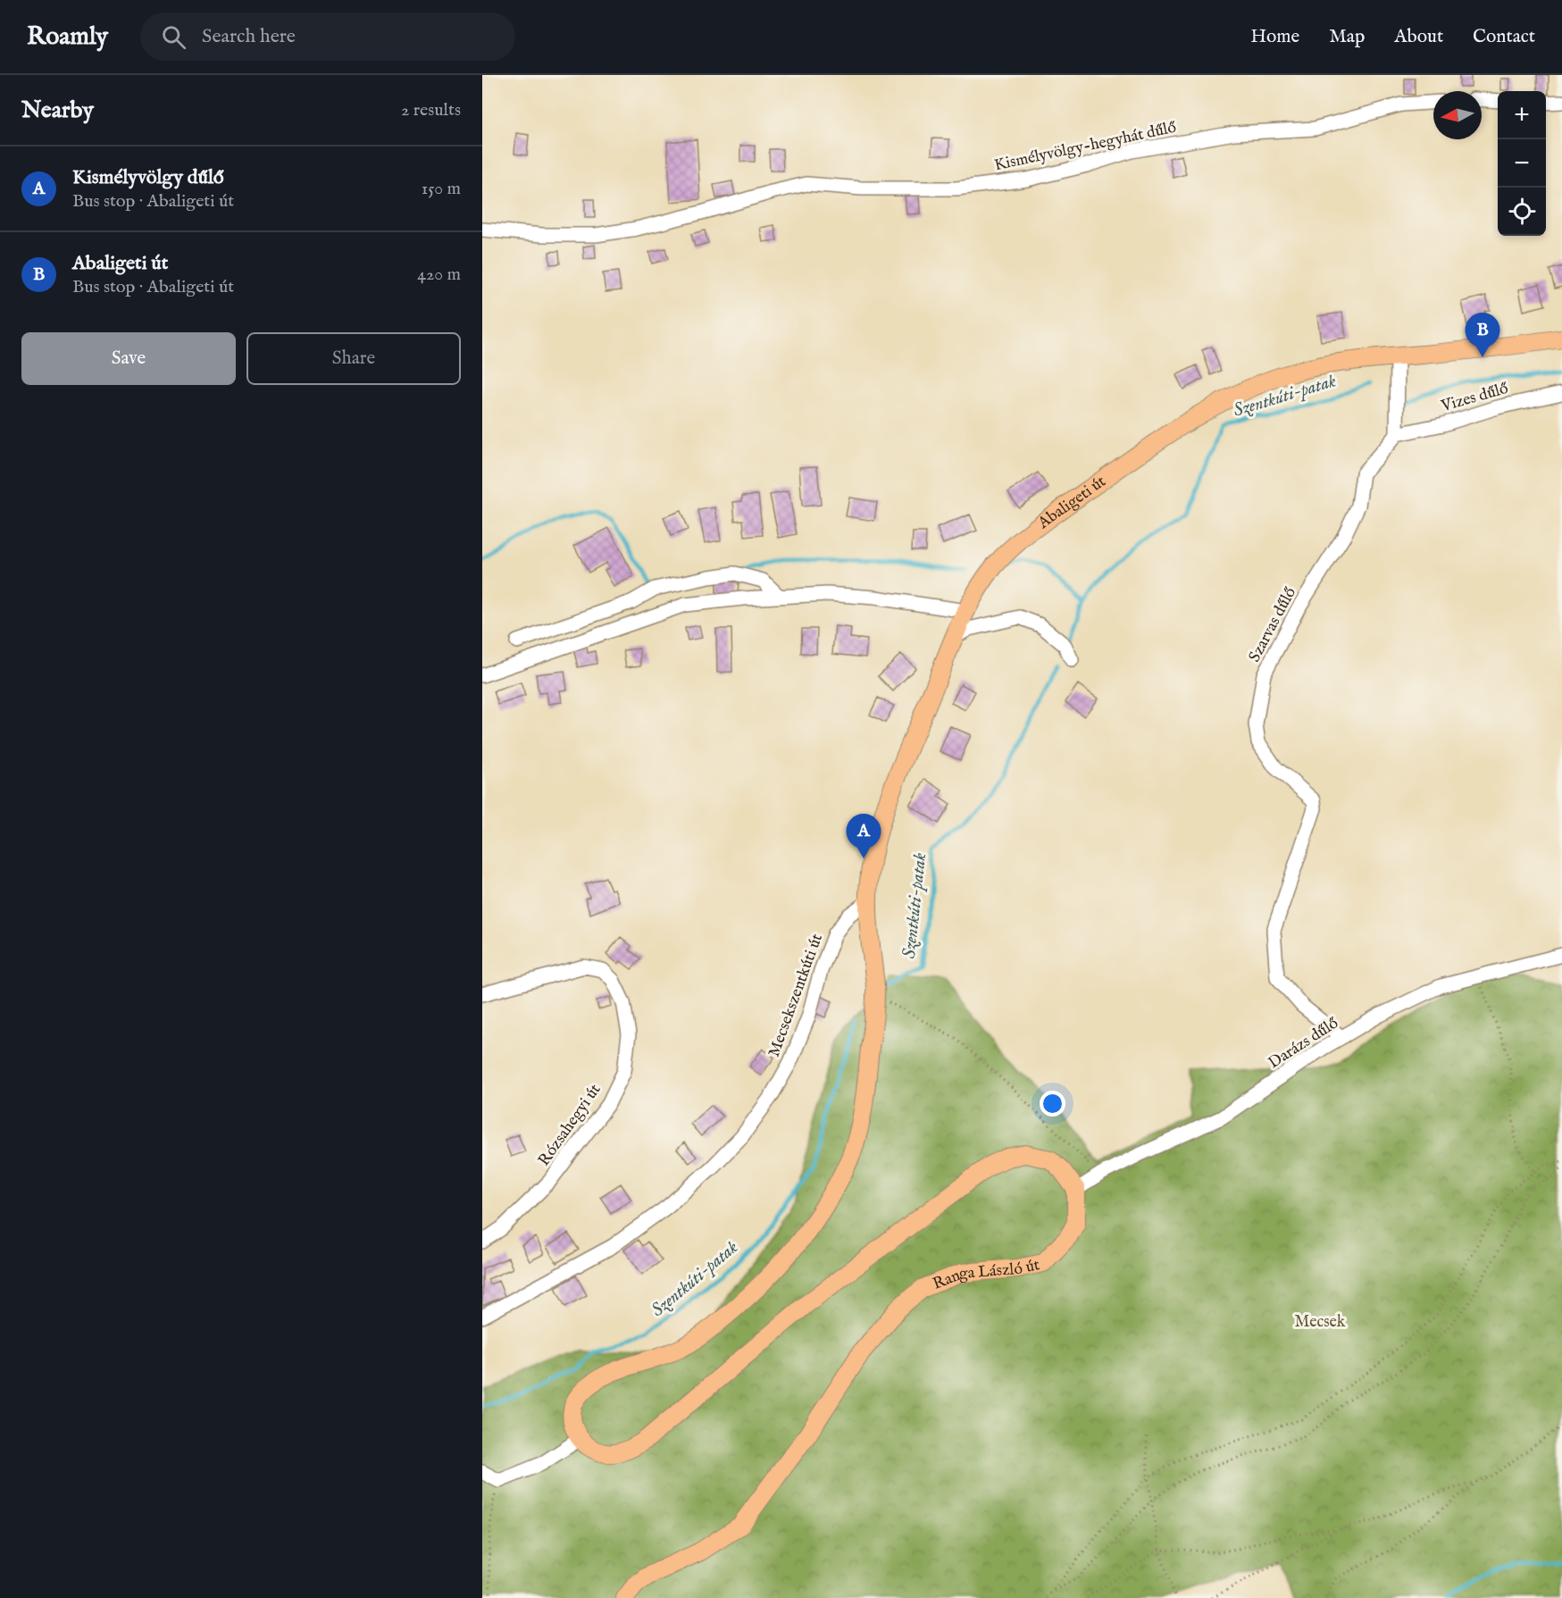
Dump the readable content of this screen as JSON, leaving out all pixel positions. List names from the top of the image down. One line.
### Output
{"streets":{"main road":["Abaligeti út","Ranga László út"],"street":["Kismélyvölgy-hegyhát dűlő","Vizes dűlő","Szarvas dűlő","Mecsekszentkúti út","Darázs dűlő","Rózsahegyi út"]},"crossings":[["Vizes dűlő","Szarvas dűlő"],["Abaligeti út","Mecsekszentkúti út"],["Szarvas dűlő","Darázs dűlő"],["Darázs dűlő","Ranga László út"]],"water":["Szentkúti-patak"],"parks":["Mecsek"],"north":"left","page":{"header":"Roamly","search":"Search here","nav":["Home","Map","About","Contact"],"heading":["Nearby","2 results"],"map_buttons":["+","−"],"list":[{"mark":"A","name":"Kismélyvölgy dűlő","note":"Bus stop · Abaligeti út","value":"150 m"},{"mark":"B","name":"Abaligeti út","note":"Bus stop · Abaligeti út","value":"420 m"}],"pins":["B","A"],"buttons":["Save","Share"]}}
